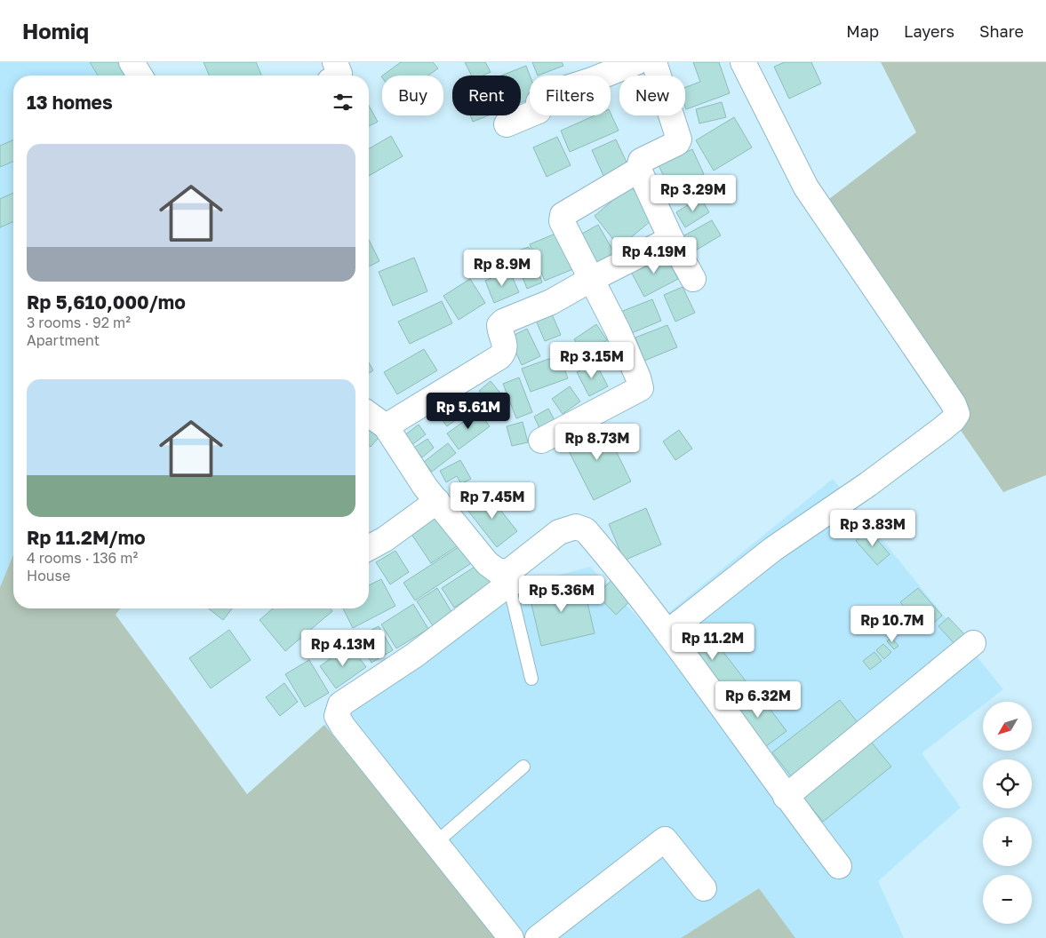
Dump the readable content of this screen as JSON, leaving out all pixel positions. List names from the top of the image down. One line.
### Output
{"north":"bottom left","page":{"header":"Homiq","nav":["Map","Layers","Share"],"chip":["Buy","Rent","Filters","New"],"heading":"13 homes","list":[{"name":"Rp 5,610,000/mo","note":"3 rooms · 92 m² · Apartment"},{"name":"Rp 11.2M/mo","note":"4 rooms · 136 m² · House"}],"price":["Rp 3.29M","Rp 4.19M","Rp 8.9M","Rp 3.15M","Rp 5.61M","Rp 8.73M","Rp 7.45M","Rp 3.83M","Rp 5.36M","Rp 10.7M","Rp 11.2M","Rp 4.13M","Rp 6.32M"],"map_buttons":["+","−"]}}
